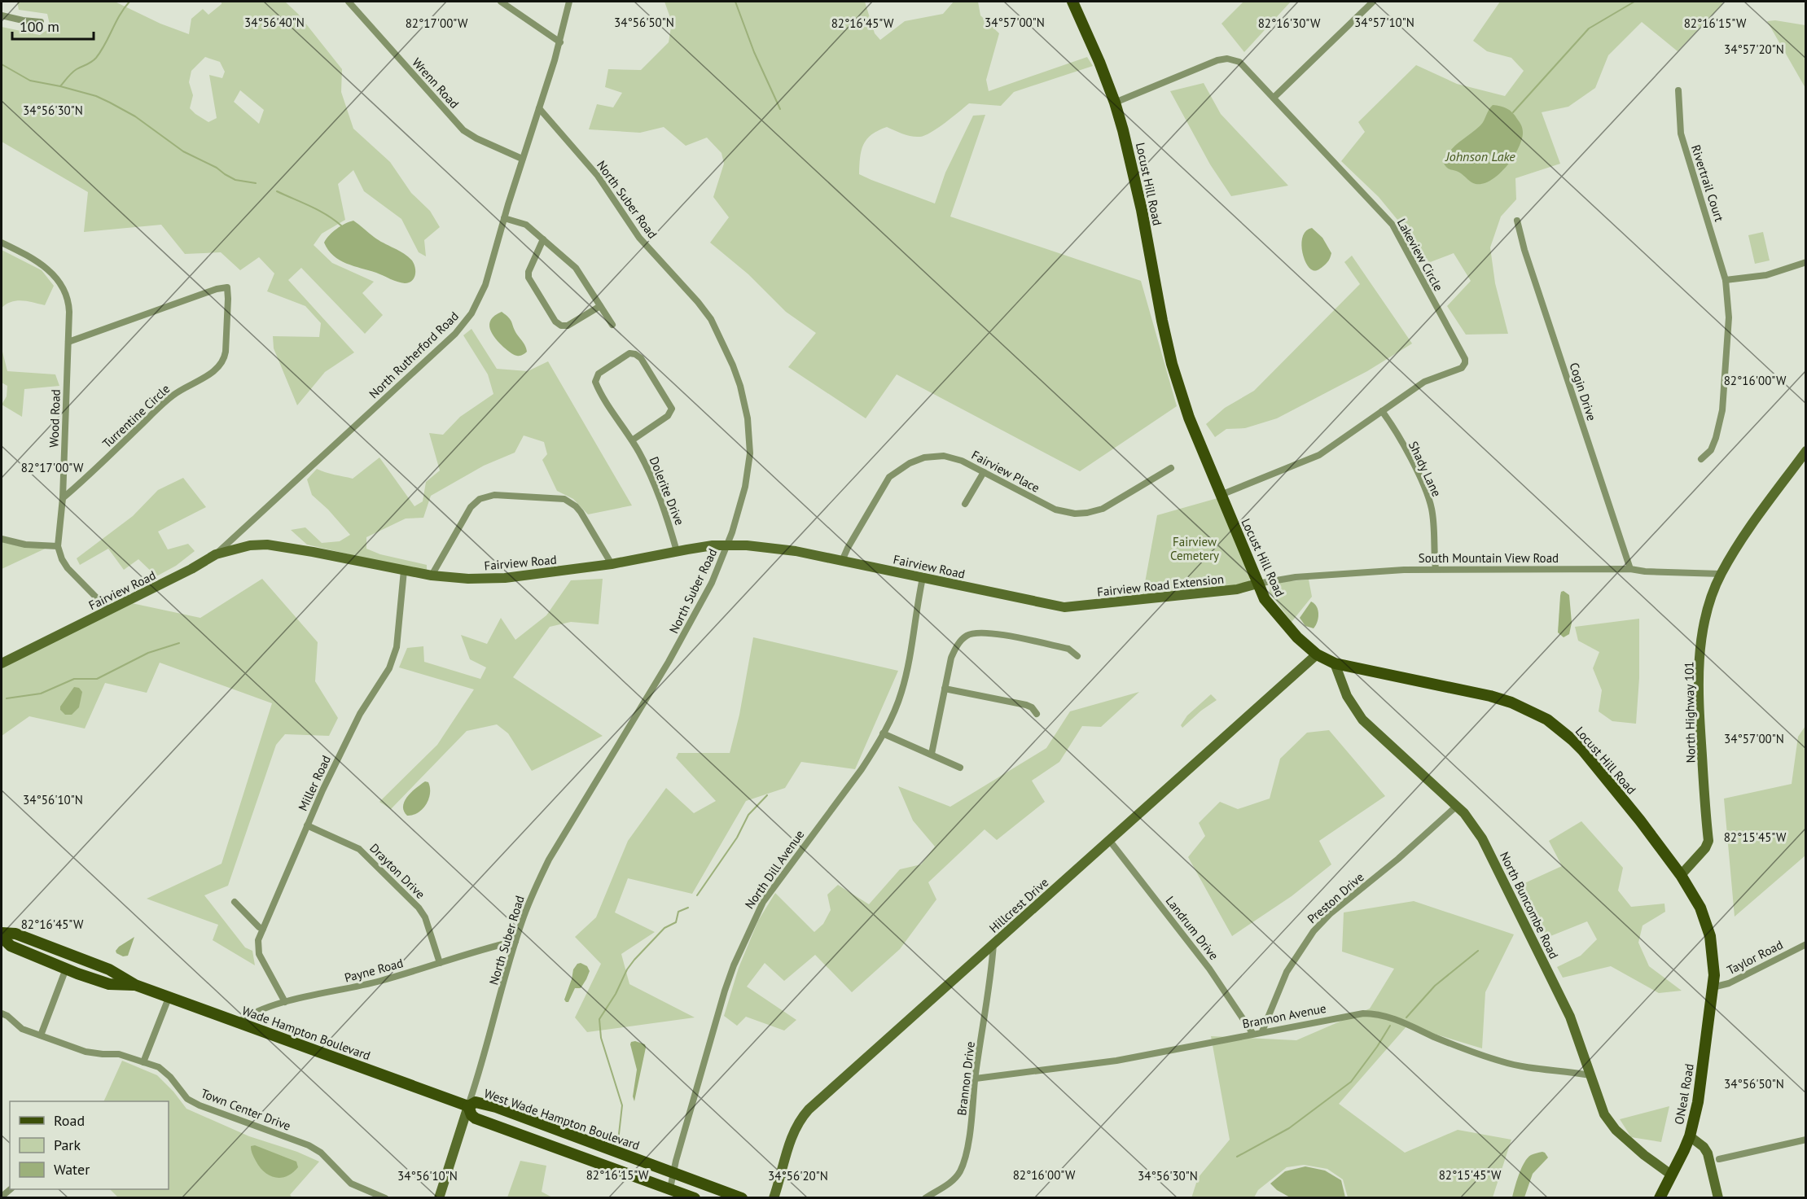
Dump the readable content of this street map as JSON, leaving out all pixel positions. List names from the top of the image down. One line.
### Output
{"streets":{"main road":["Locust Hill Road","Wade Hampton Boulevard","ONeal Road","West Wade Hampton Boulevard"],"street":["Wrenn Road","Rivertrail Court","North Suber Road","Lakeview Circle","North Rutherford Road","Cogin Drive","Turrentine Circle","Wood Road","Shady Lane","Fairview Place","Dolerite Drive","South Mountain View Road","Fairview Road","Fairview Road Extension","North Highway 101","Miller Road","North Dill Avenue","Drayton Drive","Preston Drive","Hillcrest Drive","North Buncombe Road","Landrum Drive","Taylor Road","Payne Road","Brannon Avenue","Brannon Drive","Town Center Drive"]},"crossings":[["Wrenn Road","North Rutherford Road"],["Locust Hill Road","Lakeview Circle"],["Locust Hill Road","South Mountain View Road"],["Locust Hill Road","Fairview Road Extension"],["Locust Hill Road","North Highway 101"],["Locust Hill Road","Hillcrest Drive"],["Locust Hill Road","North Buncombe Road"],["Locust Hill Road","Taylor Road"],["Locust Hill Road","ONeal Road"],["North Suber Road","North Rutherford Road"],["North Suber Road","Fairview Road"],["North Suber Road","Payne Road"],["North Suber Road","Wade Hampton Boulevard"],["North Suber Road","West Wade Hampton Boulevard"],["Lakeview Circle","Shady Lane"],["North Rutherford Road","Fairview Road"],["Cogin Drive","South Mountain View Road"],["Turrentine Circle","Wood Road"],["Wood Road","Fairview Road"],["Shady Lane","South Mountain View Road"],["Fairview Place","Fairview Road"],["Dolerite Drive","Fairview Road"],["South Mountain View Road","Fairview Road Extension"],["South Mountain View Road","North Highway 101"],["Fairview Road","Fairview Road Extension"],["Fairview Road","Miller Road"],["Fairview Road","North Dill Avenue"],["Miller Road","Drayton Drive"],["Miller Road","Payne Road"],["North Dill Avenue","West Wade Hampton Boulevard"],["Drayton Drive","Payne Road"],["Preston Drive","North Buncombe Road"],["Preston Drive","Brannon Avenue"],["Hillcrest Drive","Landrum Drive"],["Hillcrest Drive","Brannon Drive"],["North Buncombe Road","Brannon Avenue"],["Landrum Drive","Brannon Avenue"],["Taylor Road","ONeal Road"],["Payne Road","Wade Hampton Boulevard"],["Brannon Avenue","Brannon Drive"],["Wade Hampton Boulevard","West Wade Hampton Boulevard"]],"water":["Johnson Lake"],"parks":["Fairview Cemetery"],"legend":["Road","Park","Water"],"scale_bar":"100 m","coordinates":["34°56'40\"N","34°56'50\"N","34°57'00\"N","34°57'10\"N","82°16'30\"W","82°16'15\"W","82°17'00\"W","82°16'45\"W","34°57'20\"N","34°56'30\"N","82°16'00\"W","34°56'10\"N","82°15'45\"W","34°56'20\"N"]}
